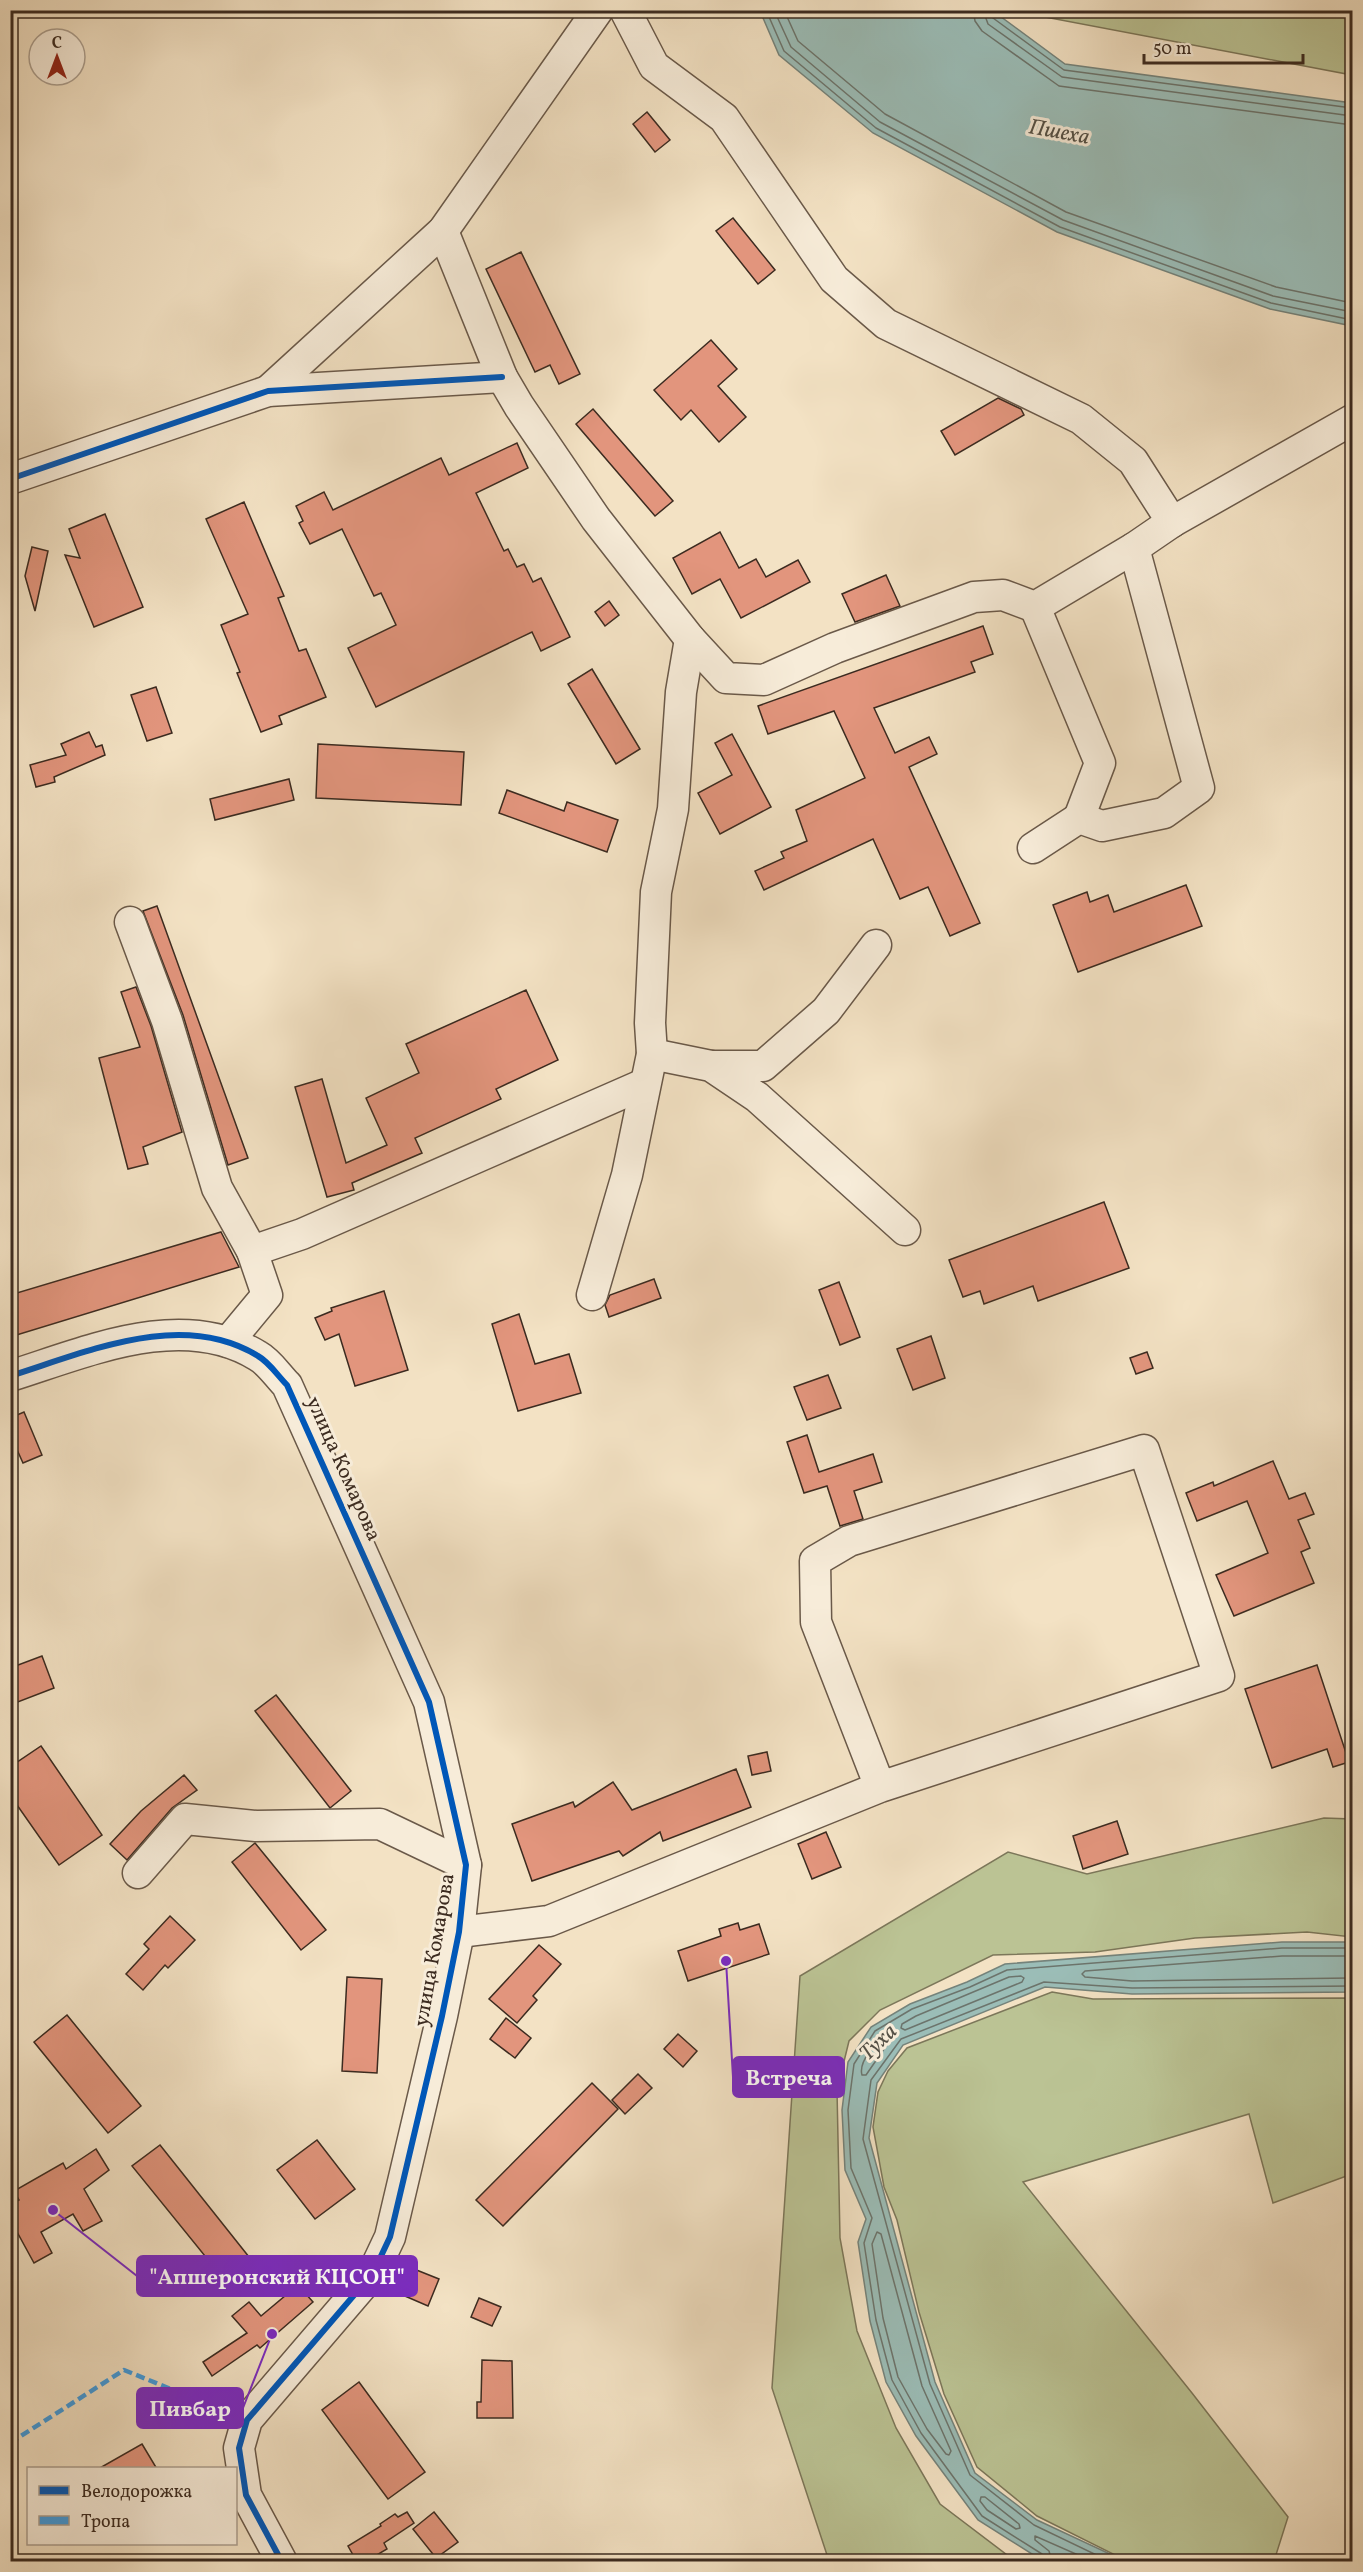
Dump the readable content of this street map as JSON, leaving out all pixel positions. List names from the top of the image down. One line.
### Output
{"streets":{"street":["улица Комарова"]},"water":["Пшеха","Туха"],"places":["Встреча","\"Апшеронский КЦСОН\"","Пивбар"],"legend":["Велодорожка","Тропа"],"scale_bar":"50 m","north":"top"}
